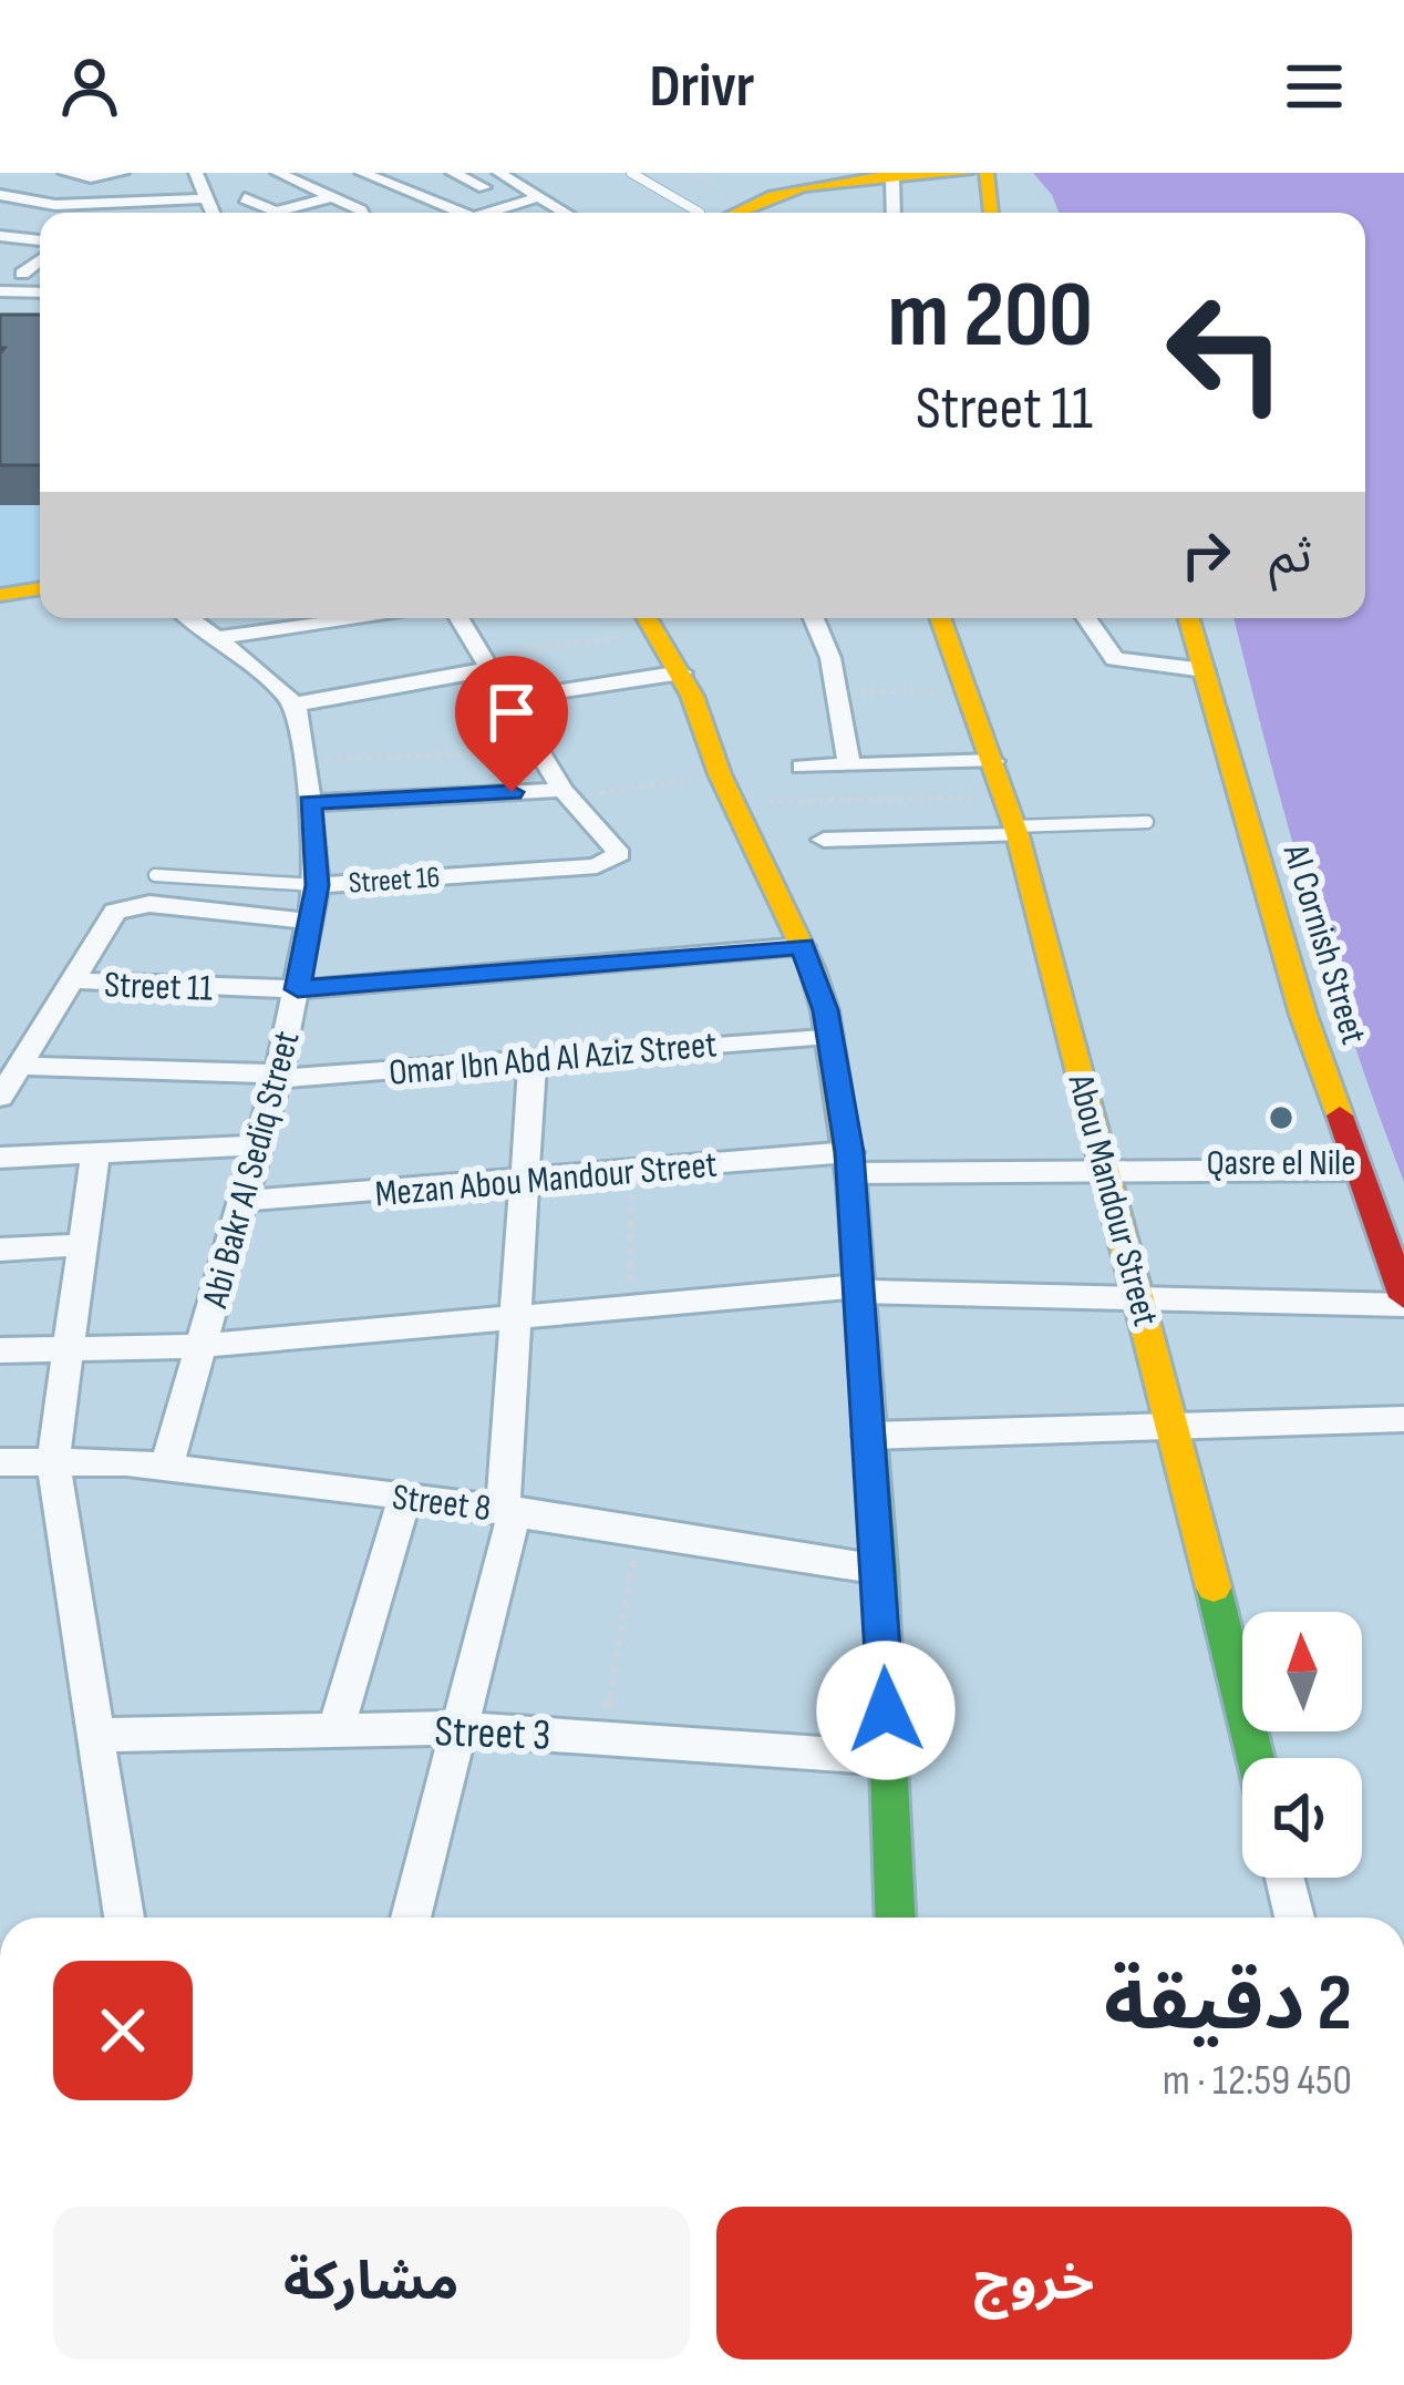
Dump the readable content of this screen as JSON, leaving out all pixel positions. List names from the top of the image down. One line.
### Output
{"streets":{"street":["Street 16","Al Cornish Street","Street 11","Omar Ibn Abd Al Aziz Street","Abi Bakr Al Sediq Street","Mezan Abou Mandour Street","Abou Mandour Street","Street 8","Street 3"]},"crossings":[["Street 16","Abi Bakr Al Sediq Street"],["Al Cornish Street","Mezan Abou Mandour Street"],["Street 11","Abi Bakr Al Sediq Street"],["Omar Ibn Abd Al Aziz Street","Abi Bakr Al Sediq Street"],["Abi Bakr Al Sediq Street","Mezan Abou Mandour Street"],["Abi Bakr Al Sediq Street","Street 8"],["Mezan Abou Mandour Street","Abou Mandour Street"]],"places":["Qasre el Nile"],"north":"top","page":{"header":"Drivr","turn":["200 m","Street 11"],"then":"ثم","heading":["2 دقيقة","450 m · 12:59"],"buttons":["خروج","مشاركة"]}}
